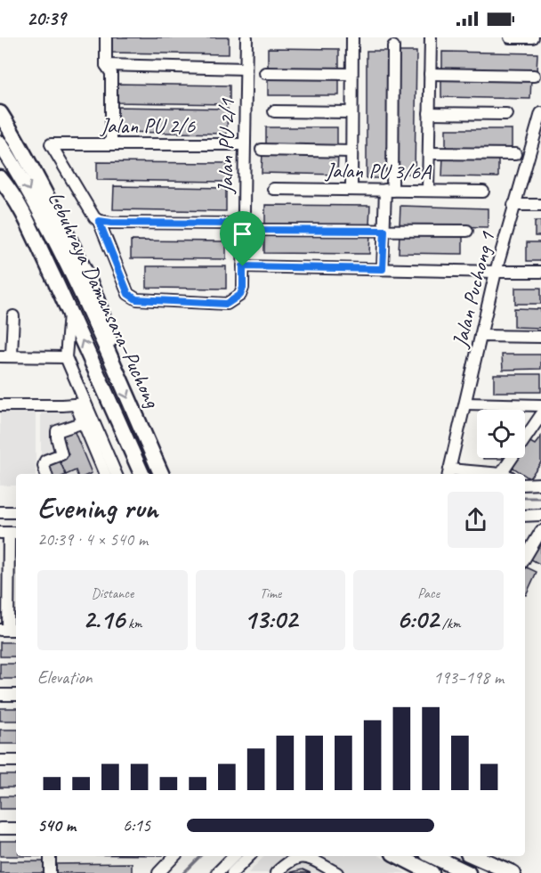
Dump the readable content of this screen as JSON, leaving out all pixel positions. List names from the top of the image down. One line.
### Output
{"streets":{"highway":["Lebuhraya Damansara–Puchong"],"street":["Jalan PU 2/6","Jalan PU 2/1","Jalan PU 3/6A","Jalan Puchong 1"]},"crossings":[["Jalan PU 2/6","Jalan PU 2/1"]],"page":{"status":"20:39","heading":["Evening run","20:39 · 4 × 540 m"],"stats":[["Distance","2.16 km"],["Time","13:02"],["Pace","6:02 /km"]],"chart":["Elevation","193–198 m"],"list":[{"name":"540 m","note":"6:15"}]}}
